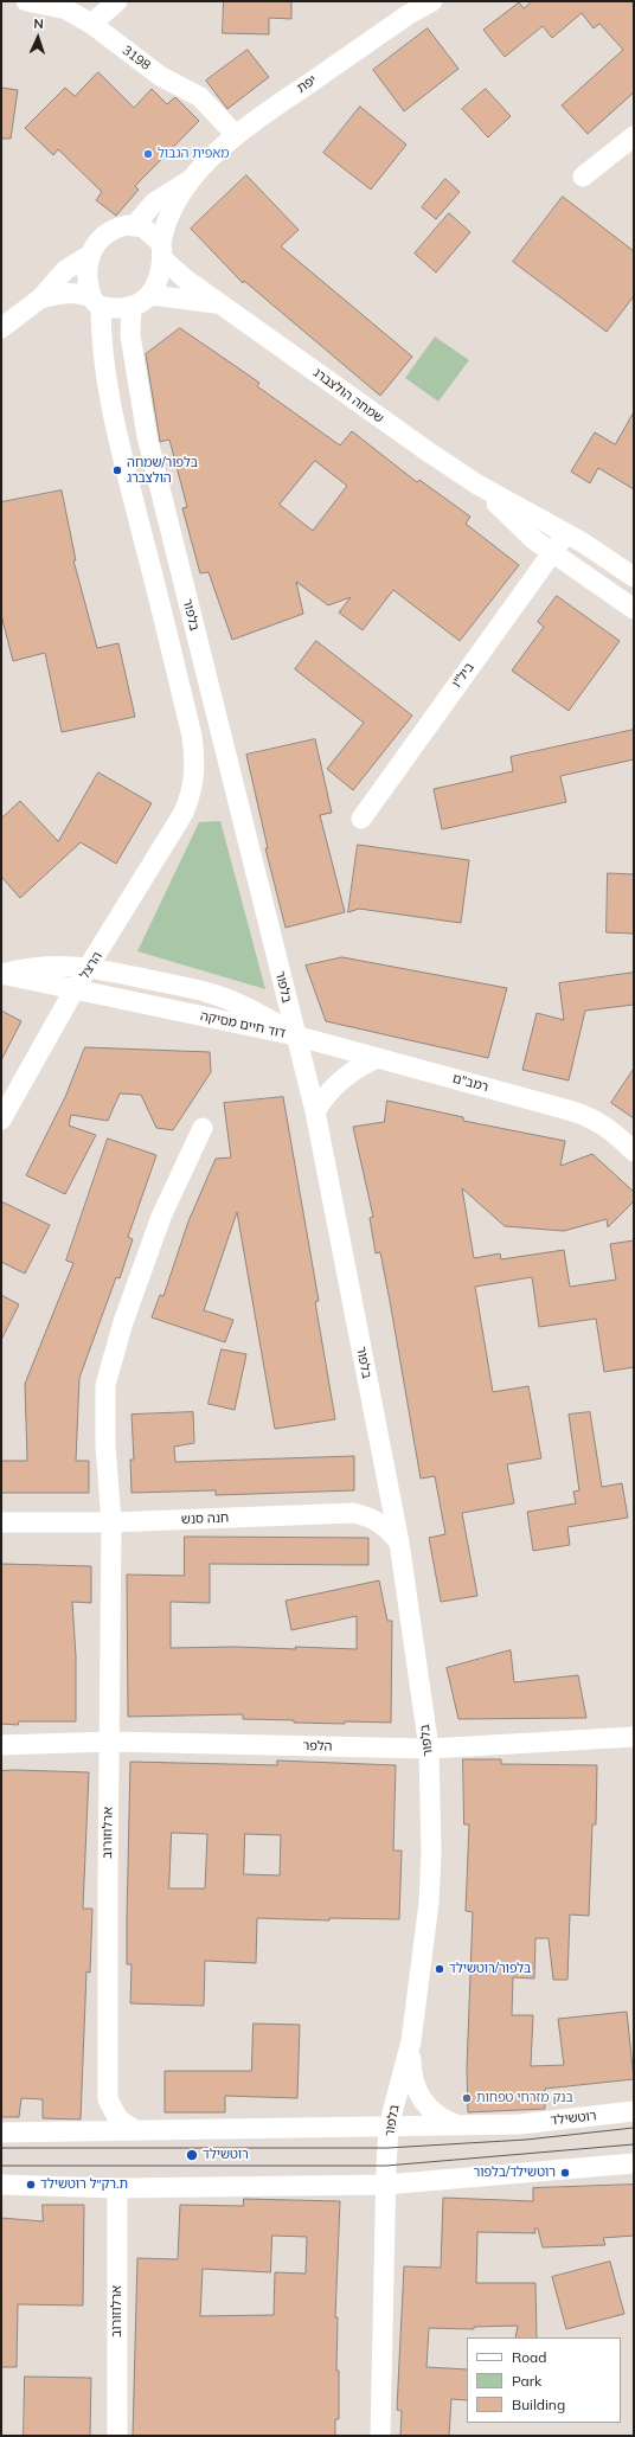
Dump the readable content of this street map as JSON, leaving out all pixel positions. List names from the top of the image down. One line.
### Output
{"streets":{"street":["3198","יפת","שמחה הולצברג","בלפור","ביל\"ו","הרצל","דוד חיים מסיקה","רמב\"ם","חנה סנש","הלפר","ארלוזורוב","רוטשילד"]},"crossings":[["3198","יפת"],["יפת","שמחה הולצברג"],["יפת","בלפור"],["יפת","הרצל"],["שמחה הולצברג","בלפור"],["שמחה הולצברג","ביל\"ו"],["שמחה הולצברג","הרצל"],["בלפור","הרצל"],["בלפור","דוד חיים מסיקה"],["בלפור","רמב\"ם"],["בלפור","חנה סנש"],["בלפור","הלפר"],["בלפור","רוטשילד"],["הרצל","דוד חיים מסיקה"],["דוד חיים מסיקה","רמב\"ם"],["חנה סנש","ארלוזורוב"],["הלפר","ארלוזורוב"],["ארלוזורוב","רוטשילד"]],"places":["מאפית הגבול","בלפור/שמחה הולצברג","בלפור/רוטשילד","בנק מזרחי טפחות","רוטשילד","רוטשילד/בלפור","ת.רק״ל רוטשילד"],"legend":["Road","Park","Building"],"north":"top"}
